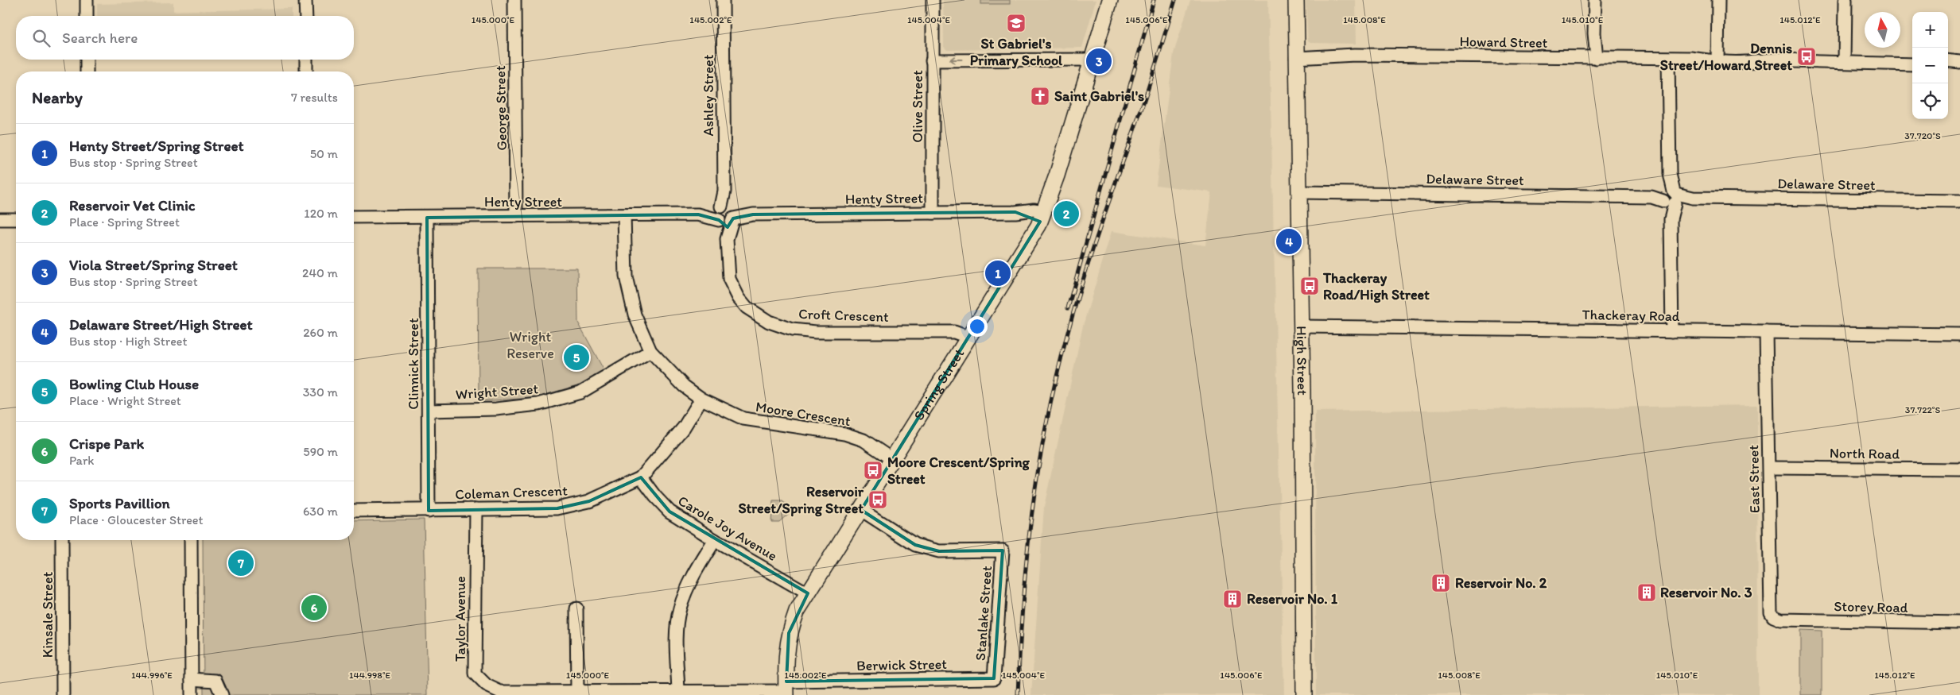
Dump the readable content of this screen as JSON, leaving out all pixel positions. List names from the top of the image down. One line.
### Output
{"streets":{"main road":["High Street","Spring Street"],"street":["Howard Street","Ashley Street","Olive Street","George Street","Delaware Street","Henty Street","Croft Crescent","Thackeray Road","Clinnick Street","Wright Street","Moore Crescent","North Road","East Street","Coleman Crescent","Carole Joy Avenue","Storey Road","Stanlake Street","Kinsale Street","Taylor Avenue","Berwick Street"]},"crossings":[["Howard Street","High Street"],["Ashley Street","Henty Street"],["Ashley Street","Croft Crescent"],["Olive Street","Henty Street"],["George Street","Henty Street"],["Delaware Street","High Street"],["Henty Street","Croft Crescent"],["Henty Street","Clinnick Street"],["Henty Street","Spring Street"],["Henty Street","Moore Crescent"],["Croft Crescent","Spring Street"],["Thackeray Road","High Street"],["Thackeray Road","East Street"],["Clinnick Street","Wright Street"],["Clinnick Street","Coleman Crescent"],["Spring Street","Moore Crescent"],["Spring Street","Carole Joy Avenue"],["Spring Street","Stanlake Street"],["Spring Street","Taylor Avenue"],["Spring Street","Berwick Street"],["Wright Street","Moore Crescent"],["Moore Crescent","Coleman Crescent"],["North Road","East Street"],["East Street","Storey Road"],["Coleman Crescent","Carole Joy Avenue"],["Coleman Crescent","Taylor Avenue"],["Stanlake Street","Berwick Street"],["Taylor Avenue","Berwick Street"]],"parks":["Wright Reserve"],"places":{"school or university":["St Gabriel's Primary School"],"bus stop":["Dennis Street/Howard Street","Thackeray Road/High Street","Moore Crescent/Spring Street","Reservoir Street/Spring Street"],"church":["Saint Gabriel's"],"building":["Reservoir No. 2","Reservoir No. 3","Reservoir No. 1"]},"north":"top","page":{"map_buttons":["+","−"],"search":"Search here","pins":["3","2","4","1","5","7","6"],"heading":["Nearby","7 results"],"list":[{"mark":"1","name":"Henty Street/Spring Street","note":"Bus stop · Spring Street","value":"50 m"},{"mark":"2","name":"Reservoir Vet Clinic","note":"Place · Spring Street","value":"120 m"},{"mark":"3","name":"Viola Street/Spring Street","note":"Bus stop · Spring Street","value":"240 m"},{"mark":"4","name":"Delaware Street/High Street","note":"Bus stop · High Street","value":"260 m"},{"mark":"5","name":"Bowling Club House","note":"Place · Wright Street","value":"330 m"},{"mark":"6","name":"Crispe Park","note":"Park","value":"590 m"},{"mark":"7","name":"Sports Pavillion","note":"Place · Gloucester Street","value":"630 m"}]},"coordinates":["145.000°E","145.002°E","145.004°E","145.006°E","145.008°E","145.010°E","145.012°E","37.720°S","37.722°S","144.996°E","144.998°E"]}
